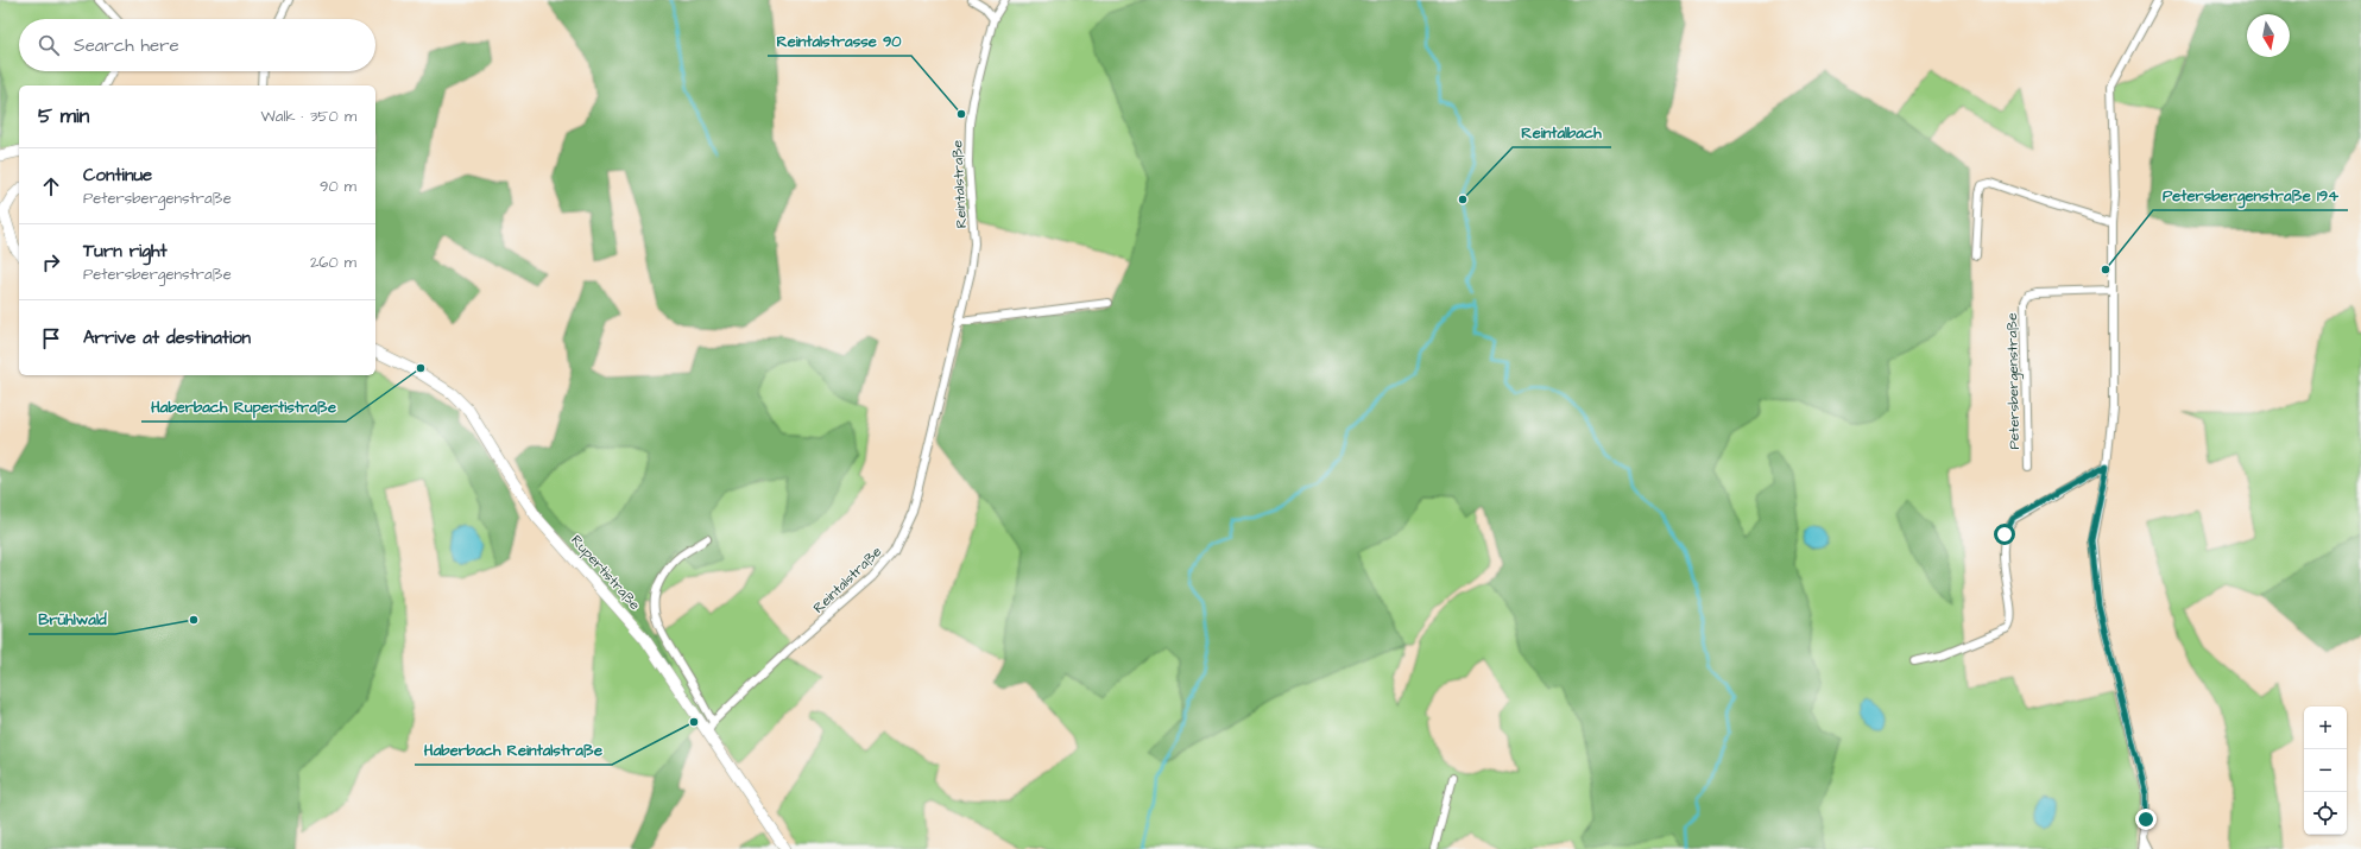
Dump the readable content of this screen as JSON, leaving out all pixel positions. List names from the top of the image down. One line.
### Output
{"streets":{"main road":["Rupertistraße"],"street":["Reintalstraße","Petersbergenstraße"]},"crossings":[["Reintalstraße","Rupertistraße"]],"places":["Reintalstrasse 90","Reintalbach","Petersbergenstraße 194","Haberbach Rupertistraße","Brühlwald","Haberbach Reintalstraße"],"north":"bottom","page":{"search":"Search here","heading":["5 min","Walk · 350 m"],"list":[["Continue","Petersbergenstraße","90 m"],["Turn right","Petersbergenstraße","260 m"],"Arrive at destination"],"map_buttons":["+","−"]}}
